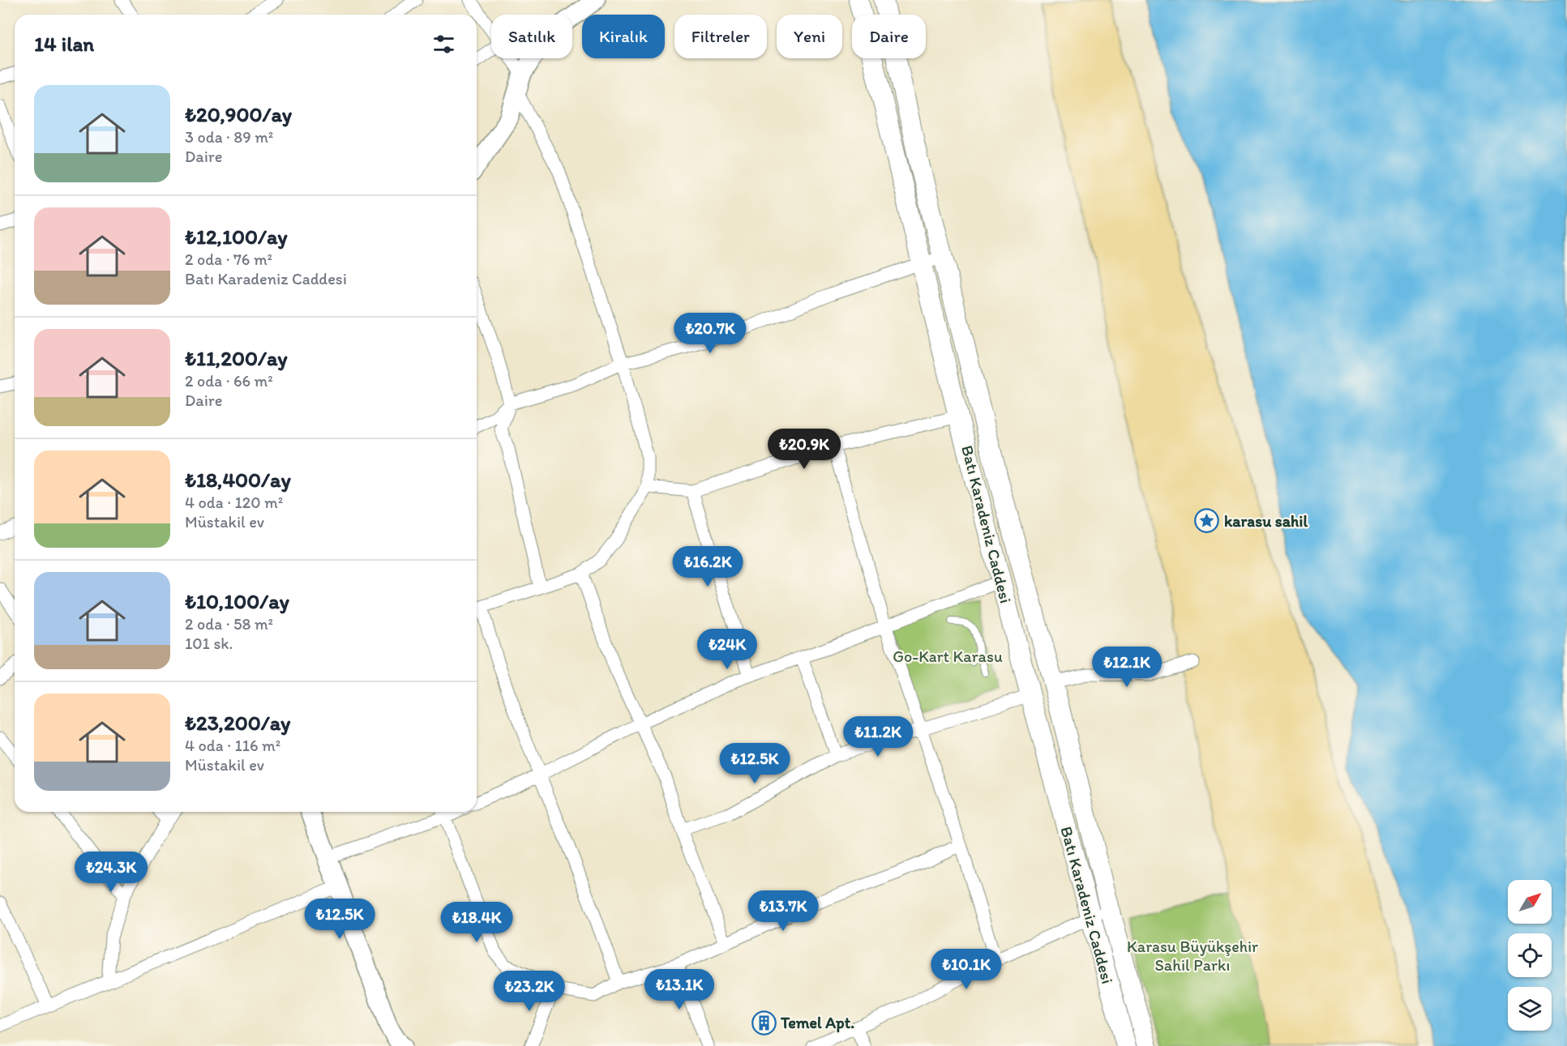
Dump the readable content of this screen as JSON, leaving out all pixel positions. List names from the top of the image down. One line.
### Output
{"streets":{"main road":["Batı Karadeniz Caddesi"]},"parks":["Go-Kart Karasu","Karasu Büyükşehir Sahil Parkı"],"places":{"place":["karasu sahil"],"building":["Temel Apt."]},"north":"top right","page":{"chip":["Satılık","Kiralık","Filtreler","Yeni","Daire"],"heading":"14 ilan","list":[{"name":"₺20,900/ay","note":"3 oda · 89 m² · Daire"},{"name":"₺12,100/ay","note":"2 oda · 76 m² · Batı Karadeniz Caddesi"},{"name":"₺11,200/ay","note":"2 oda · 66 m² · Daire"},{"name":"₺18,400/ay","note":"4 oda · 120 m² · Müstakil ev"},{"name":"₺10,100/ay","note":"2 oda · 58 m² · 101 sk."},{"name":"₺23,200/ay","note":"4 oda · 116 m² · Müstakil ev"}],"price":["₺20.7K","₺20.9K","₺16.2K","₺24K","₺12.1K","₺11.2K","₺12.5K","₺24.3K","₺13.7K","₺12.5K","₺18.4K","₺10.1K","₺13.1K","₺23.2K"]}}
